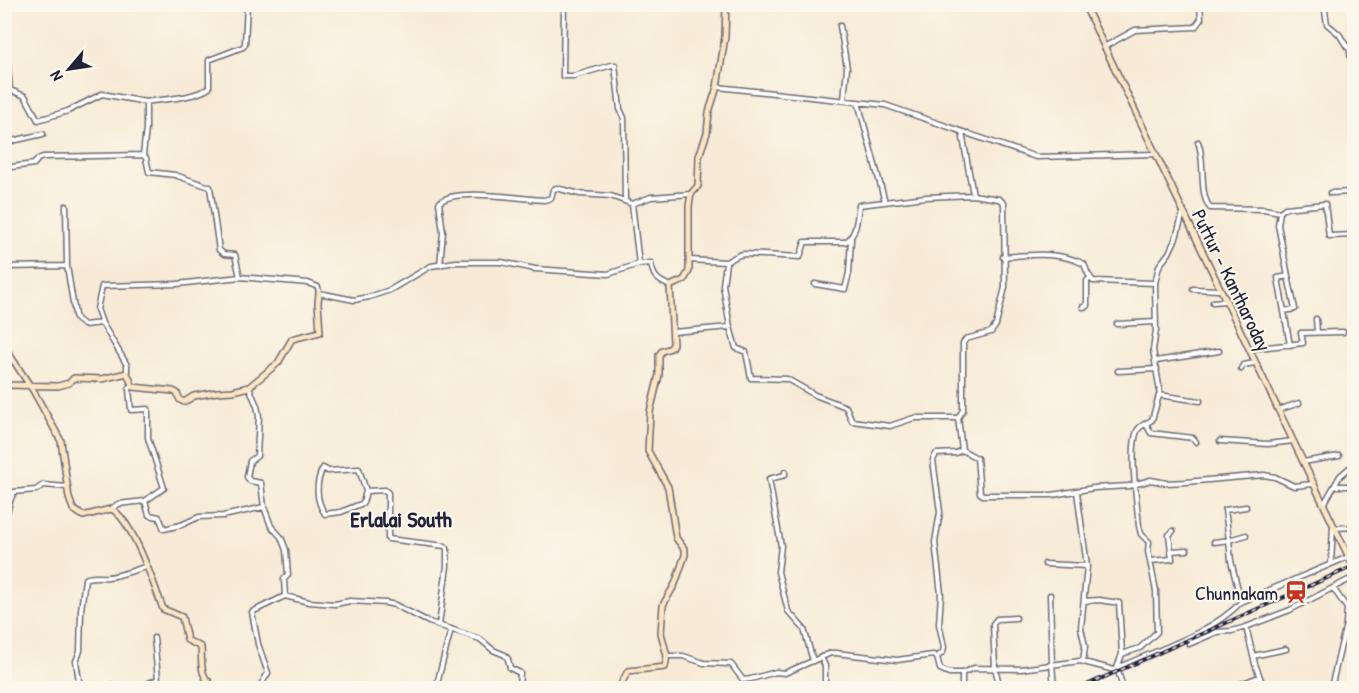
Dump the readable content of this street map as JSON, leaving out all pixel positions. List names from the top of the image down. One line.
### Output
{"streets":{"street":["Puttur - Kantharoday"]},"districts":["Erlalai South"],"places":{"station":["Chunnakam"]},"north":"bottom left"}
